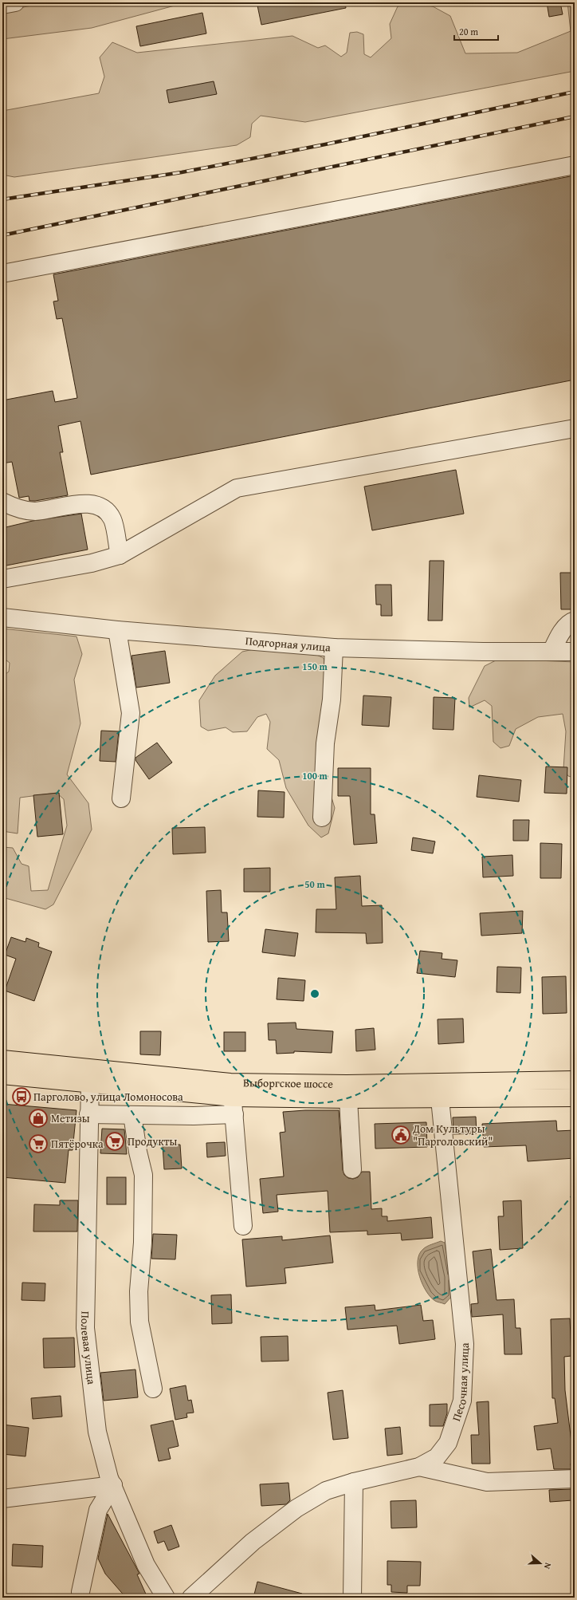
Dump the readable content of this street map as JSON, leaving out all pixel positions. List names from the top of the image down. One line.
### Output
{"streets":{"main road":["Выборгское шоссе"],"street":["Подгорная улица","Полевая улица","Песочная улица"]},"crossings":[["Выборгское шоссе","Полевая улица"],["Выборгское шоссе","Песочная улица"]],"places":{"bus stop":["Парголово, улица Ломоносова"],"shop":["Метизы"],"public building":["Дом Культуры \"Парголовский\""],"supermarket":["Продукты","Пятёрочка"]},"scale_bar":"20 m","north":"right","rings":["150 m","100 m","50 m"]}
